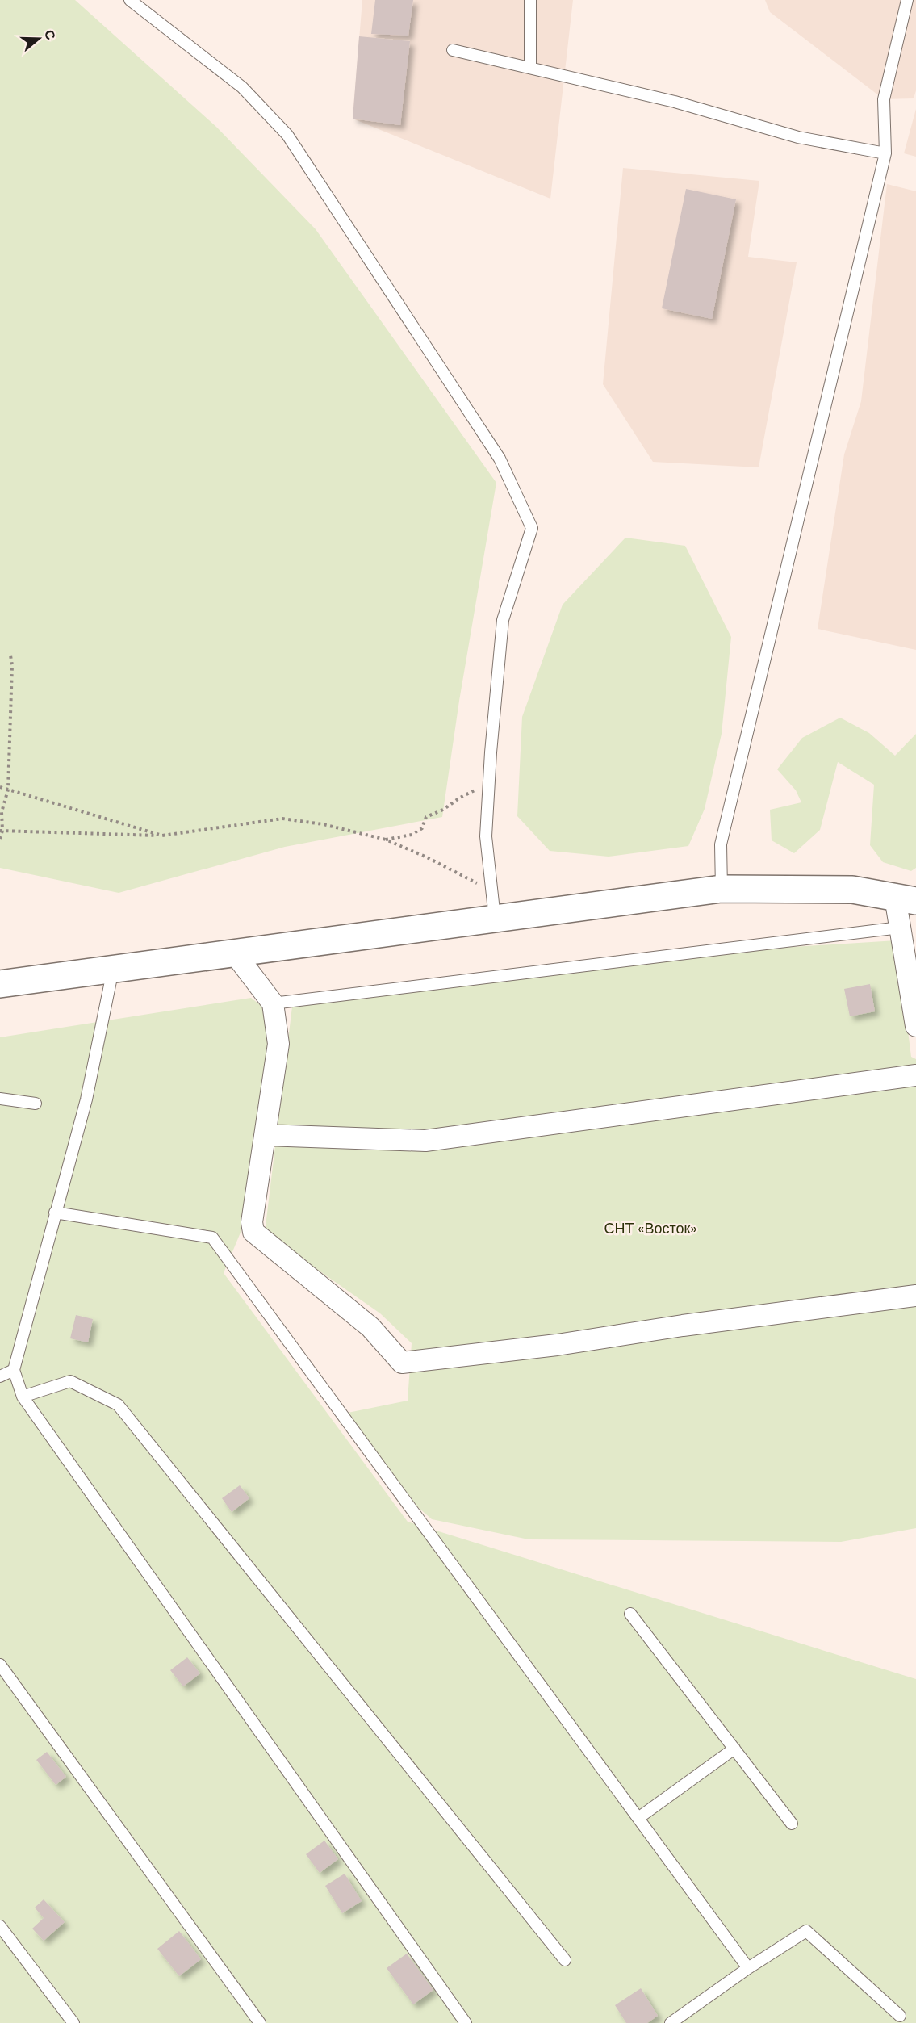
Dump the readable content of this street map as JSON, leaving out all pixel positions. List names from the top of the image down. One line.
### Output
{"parks":["СНТ «Восток»"],"north":"right"}
